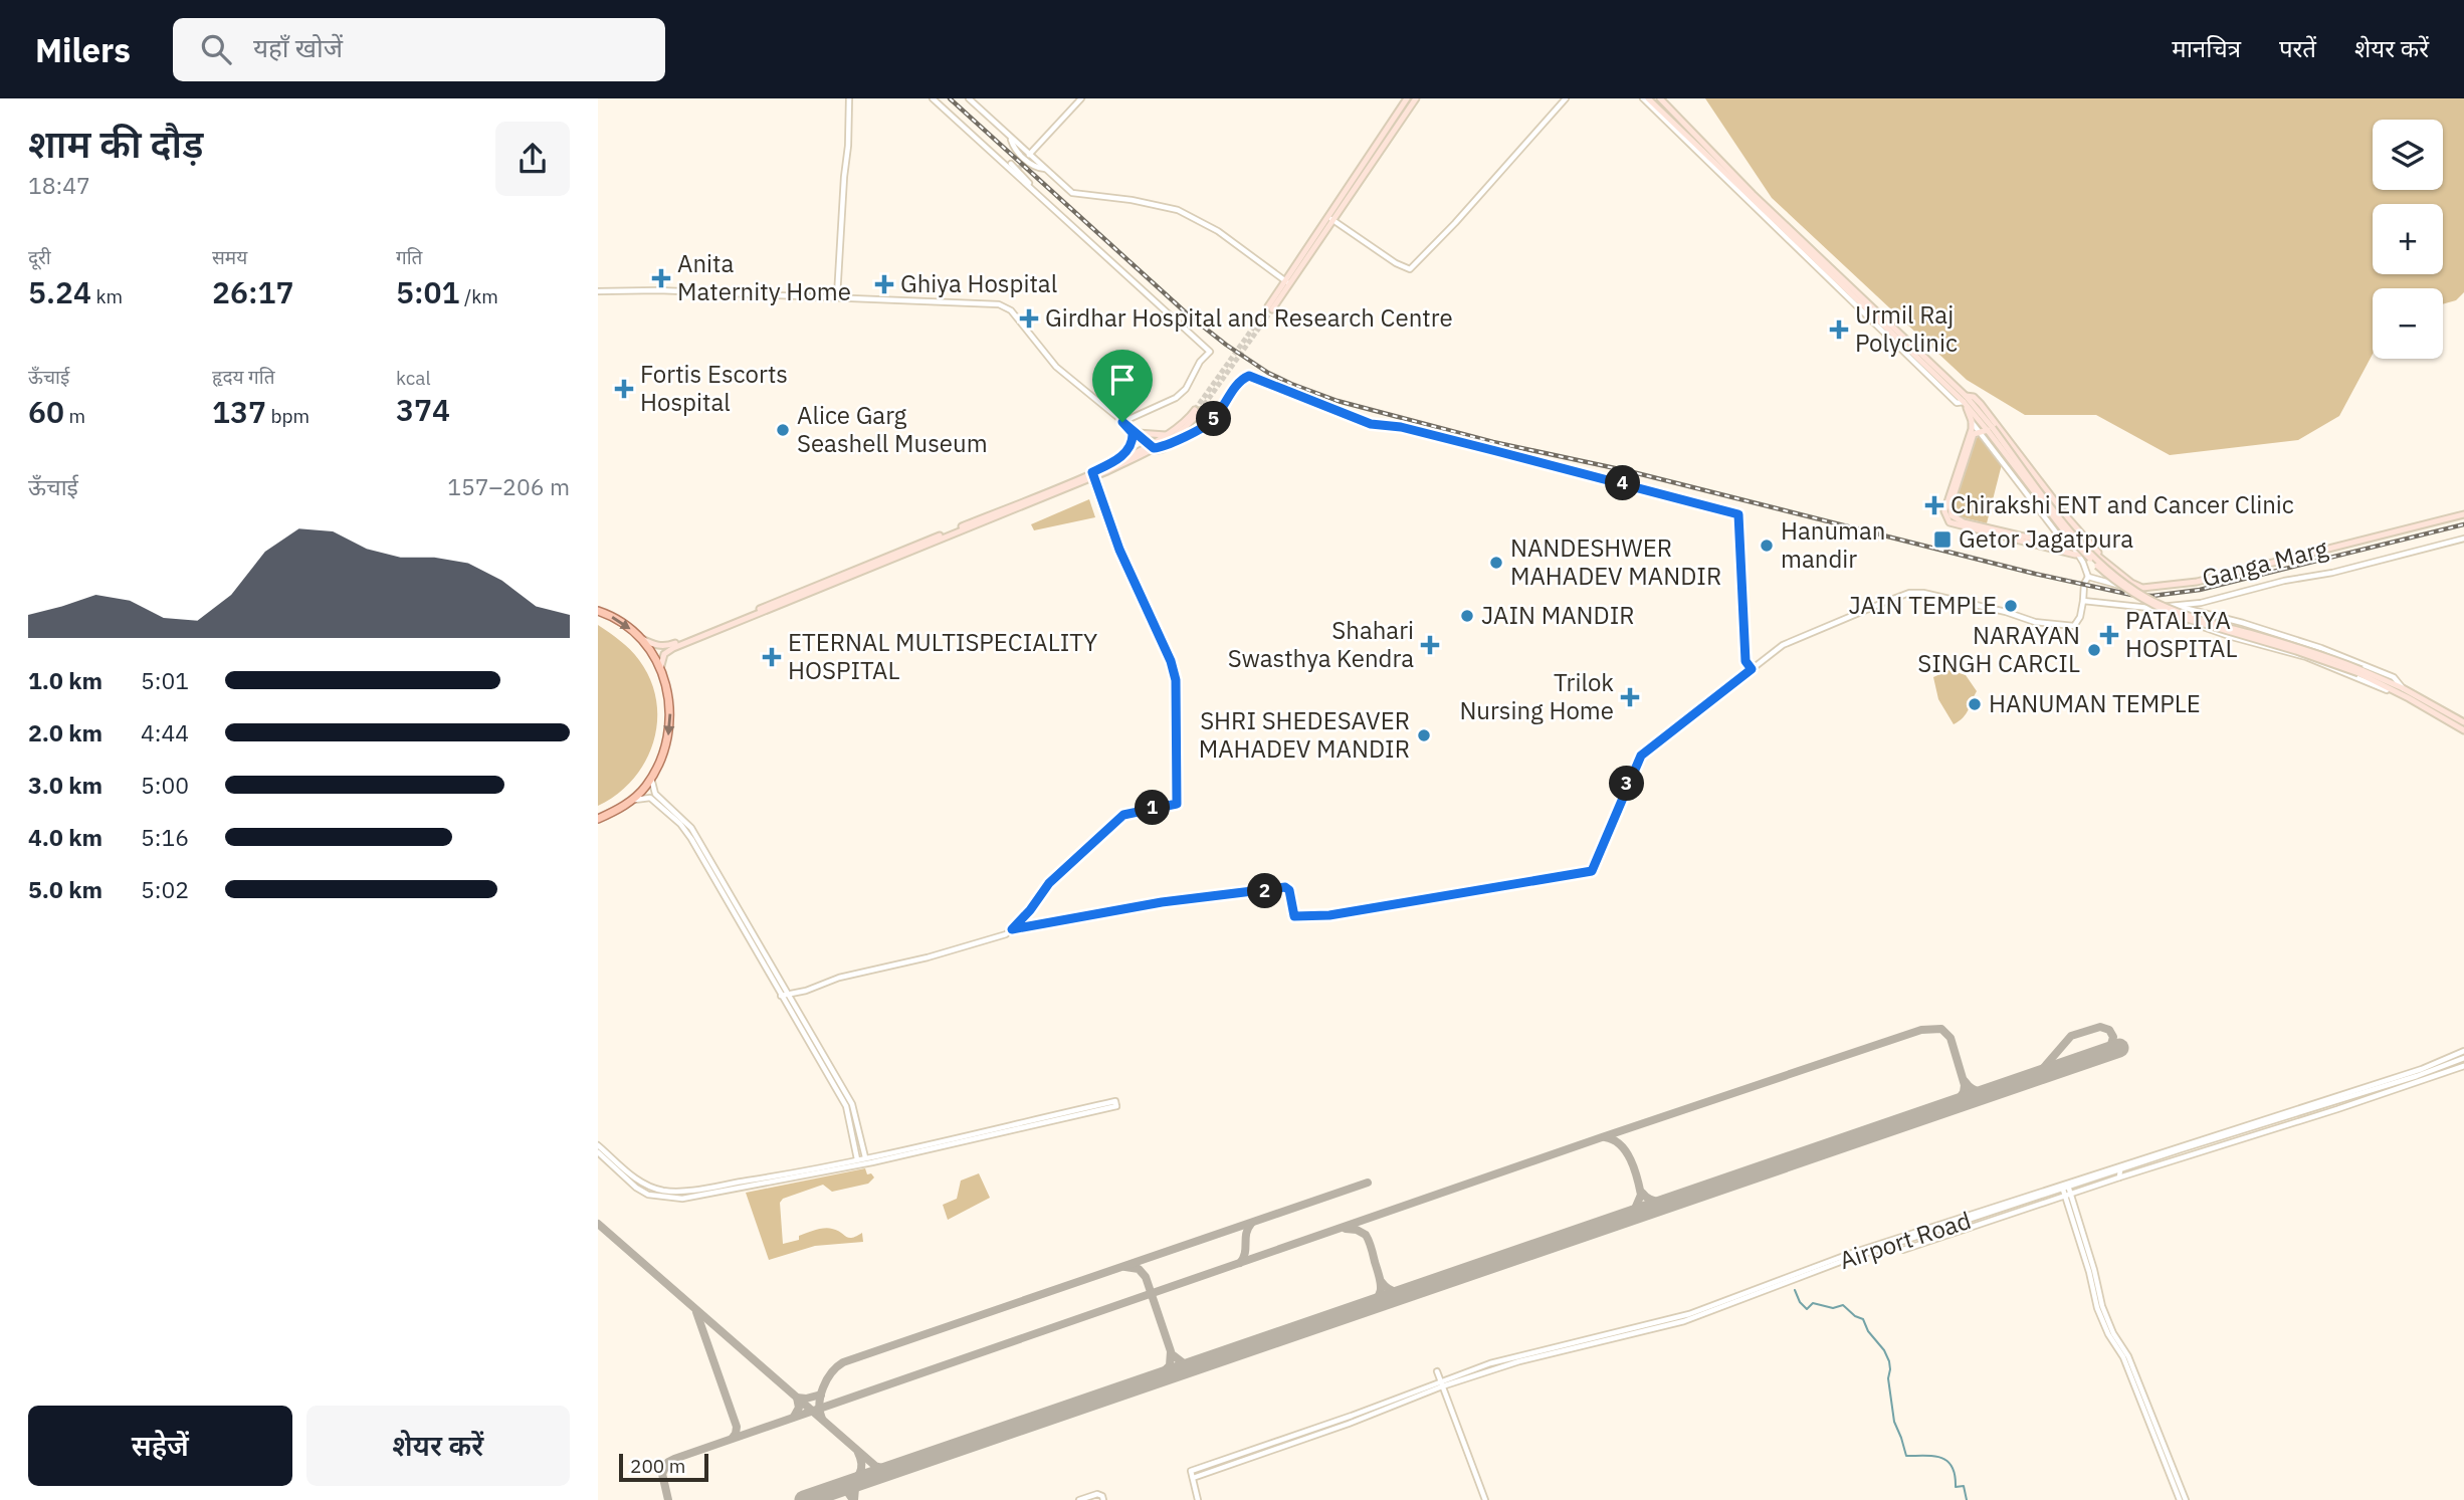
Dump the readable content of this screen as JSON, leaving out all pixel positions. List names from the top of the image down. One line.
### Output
{"streets":{"main road":["Ganga Marg"],"street":["Airport Road"]},"places":{"health":["Anita Maternity Home","Ghiya Hospital","Girdhar Hospital and Research Centre","Urmil Raj Polyclinic","Fortis Escorts Hospital","Chirakshi ENT and Cancer Clinic","PATALIYA HOSPITAL","Shahari Swasthya Kendra","ETERNAL MULTISPECIALITY HOSPITAL","Trilok Nursing Home"],"other":["Alice Garg Seashell Museum","Hanuman mandir","NANDESHWER MAHADEV MANDIR","JAIN TEMPLE","JAIN MANDIR","NARAYAN SINGH CARCIL","HANUMAN TEMPLE","SHRI SHEDESAVER MAHADEV MANDIR"],"transit":["Getor Jagatpura"]},"scale_bar":"200 m","page":{"header":"Milers","search":"यहाँ खोजें","nav":["मानचित्र","परतें","शेयर करें"],"heading":["शाम की दौड़","18:47"],"map_buttons":["+","−"],"stats":[["दूरी","5.24 km"],["समय","26:17"],["गति","5:01 /km"],["ऊँचाई","60 m"],["हृदय गति","137 bpm"],["kcal","374"]],"pins":["5","4","3","1","2"],"chart":["ऊँचाई","157–206 m"],"list":[{"name":"1.0 km","note":"5:01"},{"name":"2.0 km","note":"4:44"},{"name":"3.0 km","note":"5:00"},{"name":"4.0 km","note":"5:16"},{"name":"5.0 km","note":"5:02"}],"buttons":["सहेजें","शेयर करें"],"scale":"200 m"}}
